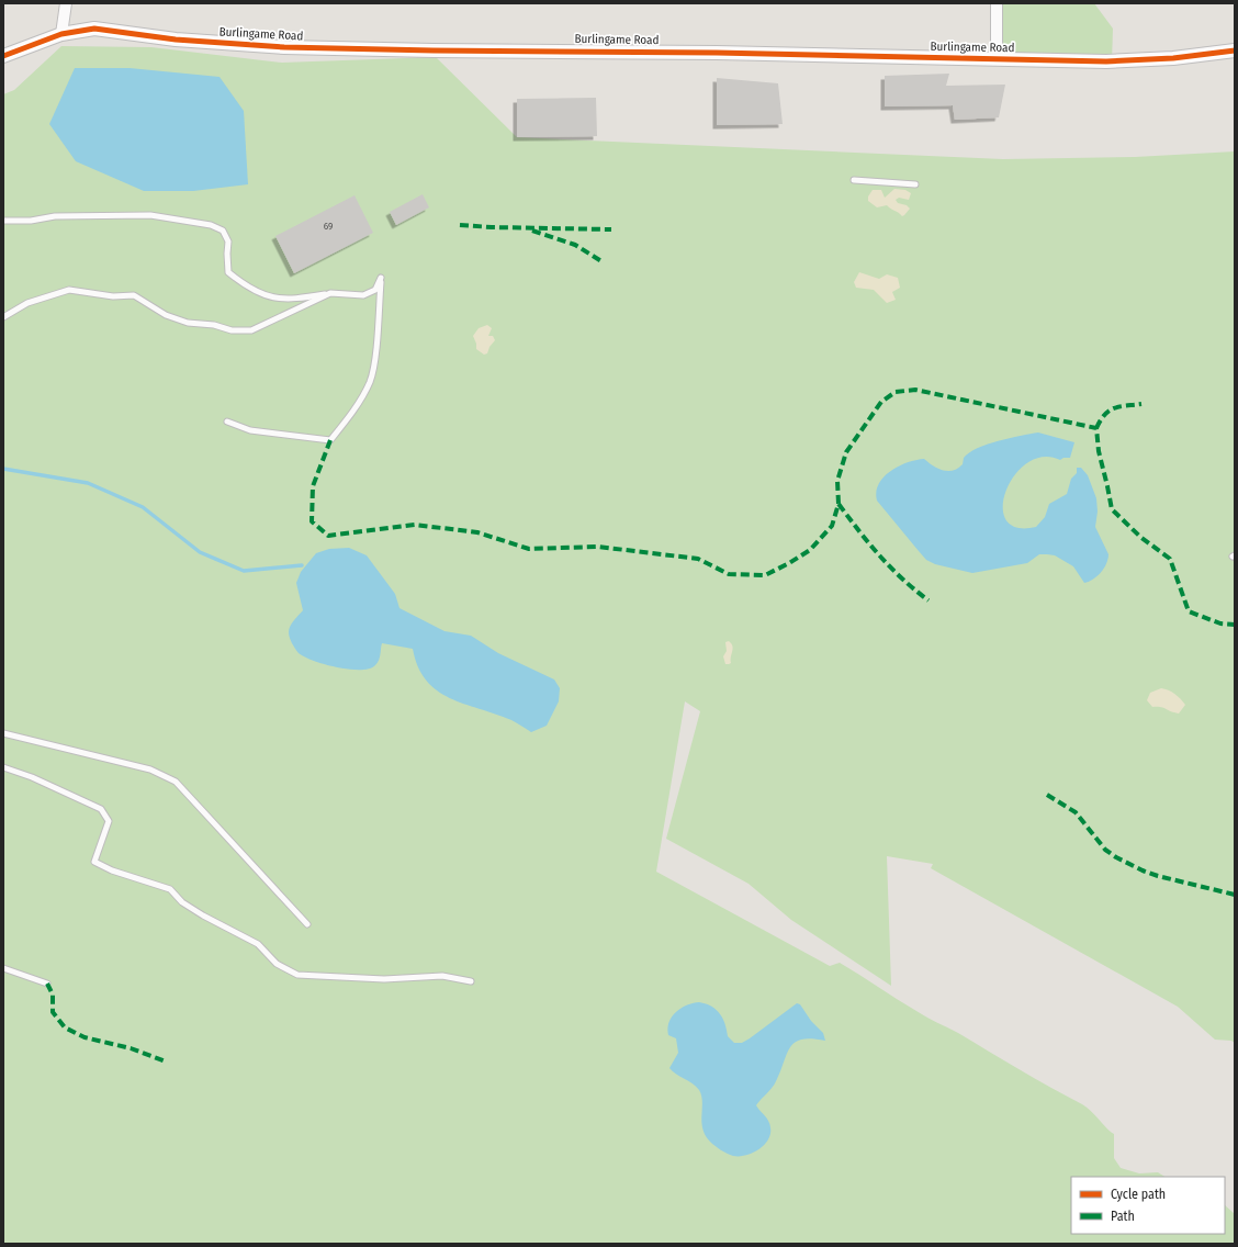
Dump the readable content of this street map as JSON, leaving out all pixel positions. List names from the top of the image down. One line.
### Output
{"streets":{"street":["Burlingame Road"]},"house_numbers":["69"],"legend":["Cycle path","Path"]}
